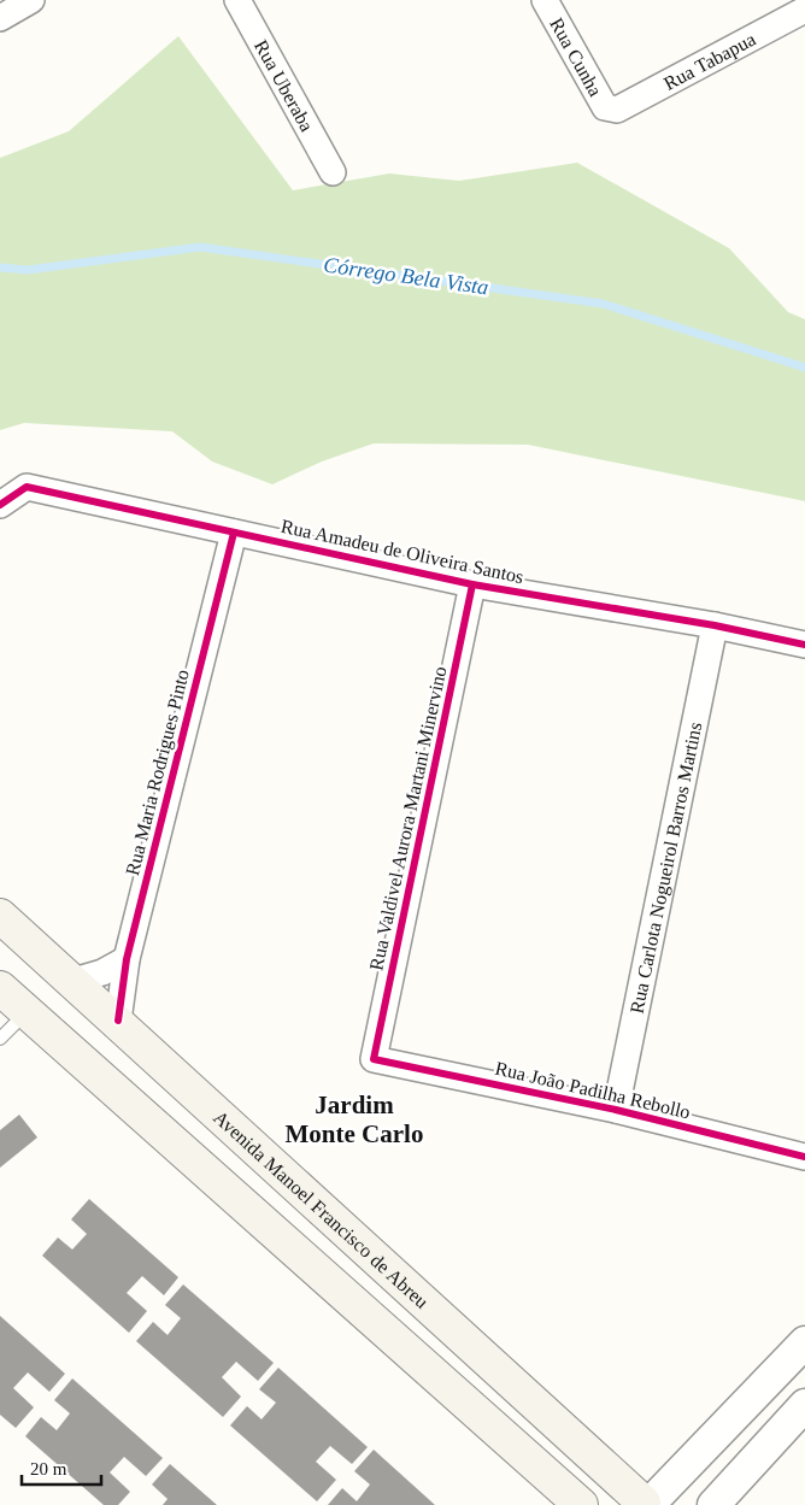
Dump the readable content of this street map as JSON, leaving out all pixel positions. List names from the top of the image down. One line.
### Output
{"streets":{"main road":["Avenida Manoel Francisco de Abreu"],"street":["Rua Cunha","Rua Tabapua","Rua Uberaba","Rua Amadeu de Oliveira Santos","Rua Maria Rodrigues Pinto","Rua Valdivel Aurora Martani Minervino","Rua Carlota Nogueirol Barros Martins","Rua João Padilha Rebollo"]},"crossings":[["Rua Cunha","Rua Tabapua"],["Rua Amadeu de Oliveira Santos","Rua Maria Rodrigues Pinto"],["Rua Amadeu de Oliveira Santos","Rua Valdivel Aurora Martani Minervino"],["Rua Amadeu de Oliveira Santos","Rua Carlota Nogueirol Barros Martins"],["Rua Maria Rodrigues Pinto","Avenida Manoel Francisco de Abreu"],["Rua Valdivel Aurora Martani Minervino","Rua João Padilha Rebollo"],["Rua Carlota Nogueirol Barros Martins","Rua João Padilha Rebollo"]],"districts":["Jardim Monte Carlo"],"water":["Córrego Bela Vista"],"scale_bar":"20 m"}
